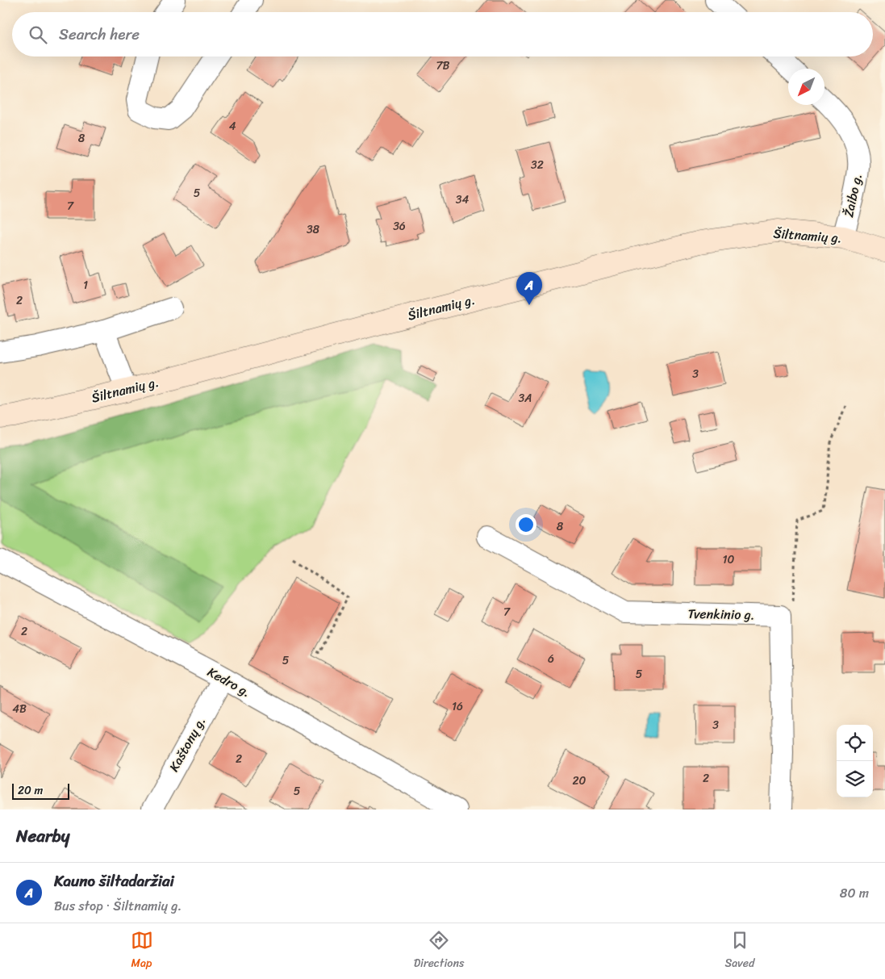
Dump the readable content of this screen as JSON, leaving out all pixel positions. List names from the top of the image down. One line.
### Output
{"streets":{"main road":["Šiltnamių g."],"street":["Žaibo g.","Tvenkinio g.","Kedro g.","Kaštonų g."]},"crossings":[["Žaibo g.","Šiltnamių g."],["Kedro g.","Kaštonų g."]],"house_numbers":["7B","4","8","32","5","34","7","36","38","1","2","3","3A","8","10","7","2","6","5","5","16","4B","3","2","2","20","5"],"scale_bar":"20 m","north":"bottom left","page":{"search":"Search here","pins":"A","scale":"20 m","heading":"Nearby","list":[{"mark":"A","name":"Kauno šiltadaržiai","note":"Bus stop · Šiltnamių g.","value":"80 m"}],"nav":["Map","Directions","Saved"]}}
